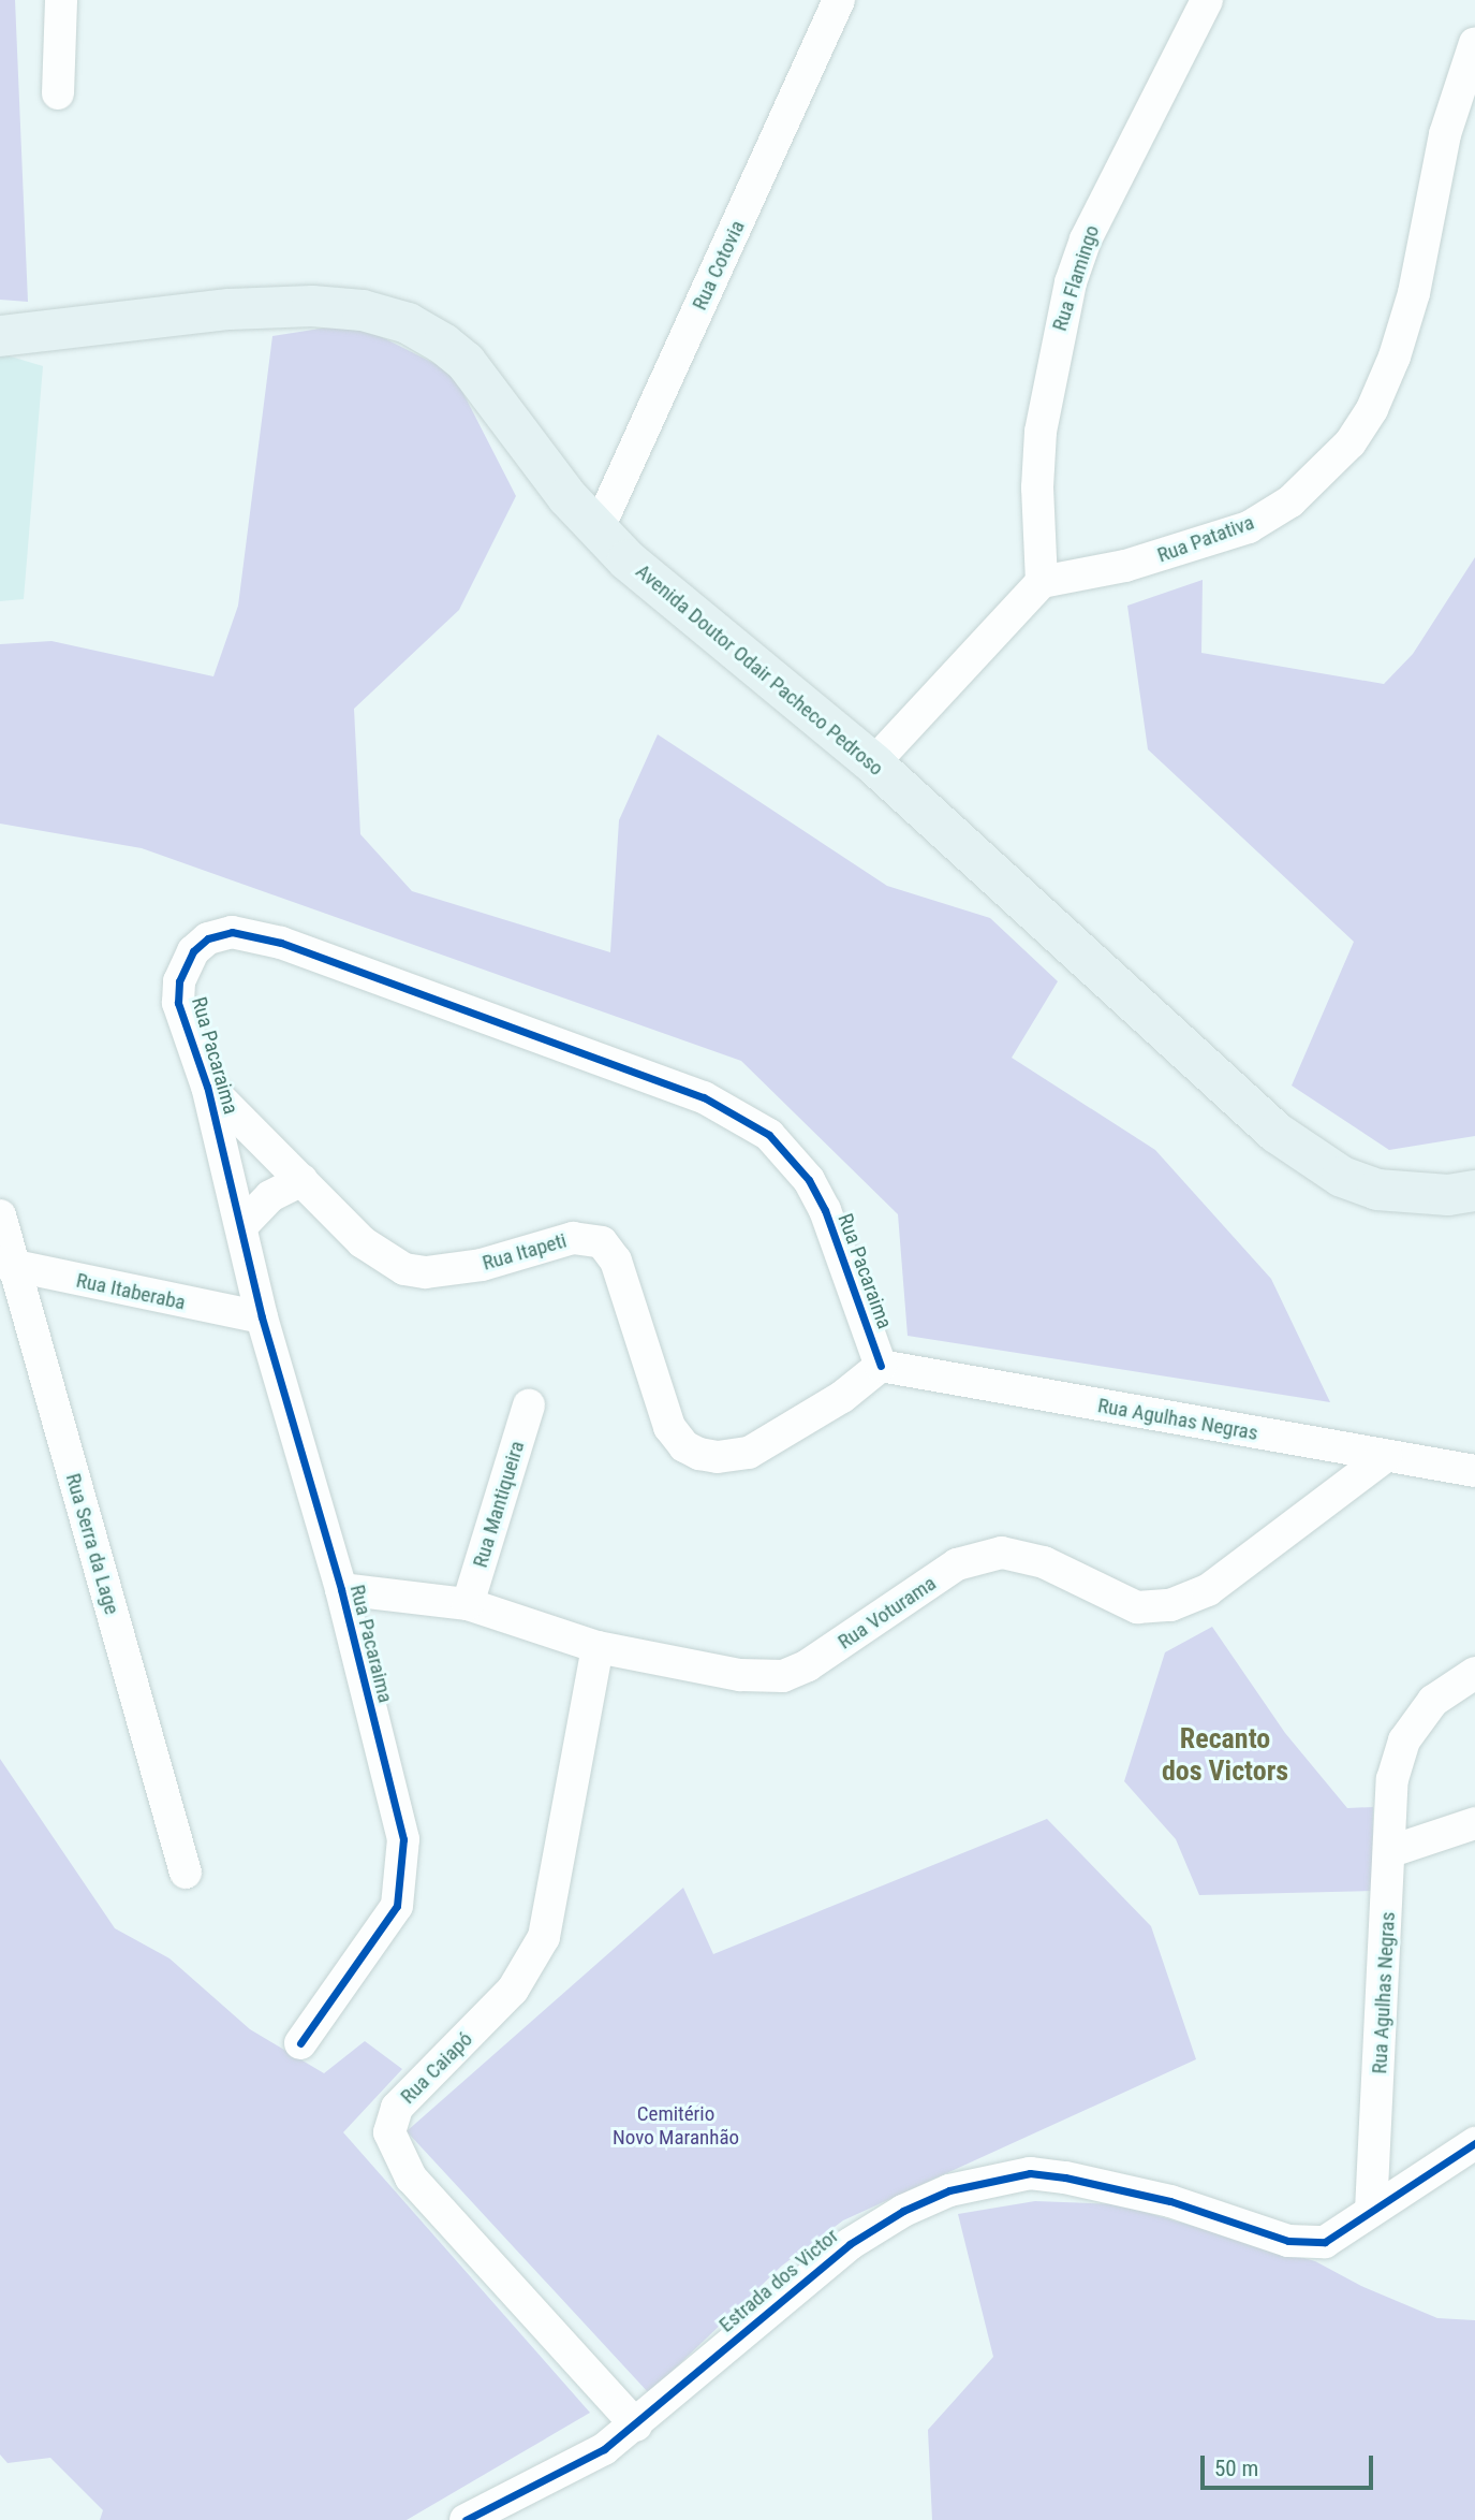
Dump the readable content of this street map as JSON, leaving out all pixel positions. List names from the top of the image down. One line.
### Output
{"streets":{"main road":["Avenida Doutor Odair Pacheco Pedroso"],"street":["Rua Cotovia","Rua Flamingo","Rua Patativa","Rua Pacaraima","Rua Itapeti","Rua Itaberaba","Rua Agulhas Negras","Rua Mantiqueira","Rua Serra da Lage","Rua Voturama","Rua Caiapó","Estrada dos Victor"]},"crossings":[["Rua Cotovia","Avenida Doutor Odair Pacheco Pedroso"],["Rua Flamingo","Rua Patativa"],["Rua Pacaraima","Rua Itapeti"],["Rua Pacaraima","Rua Itaberaba"],["Rua Pacaraima","Rua Agulhas Negras"],["Rua Pacaraima","Rua Voturama"],["Rua Itapeti","Rua Agulhas Negras"],["Rua Itaberaba","Rua Serra da Lage"],["Rua Agulhas Negras","Rua Voturama"],["Rua Agulhas Negras","Estrada dos Victor"],["Rua Mantiqueira","Rua Voturama"],["Rua Voturama","Rua Caiapó"],["Rua Caiapó","Estrada dos Victor"]],"districts":["Recanto dos Victors"],"parks":["Cemitério Novo Maranhão"],"scale_bar":"50 m"}
